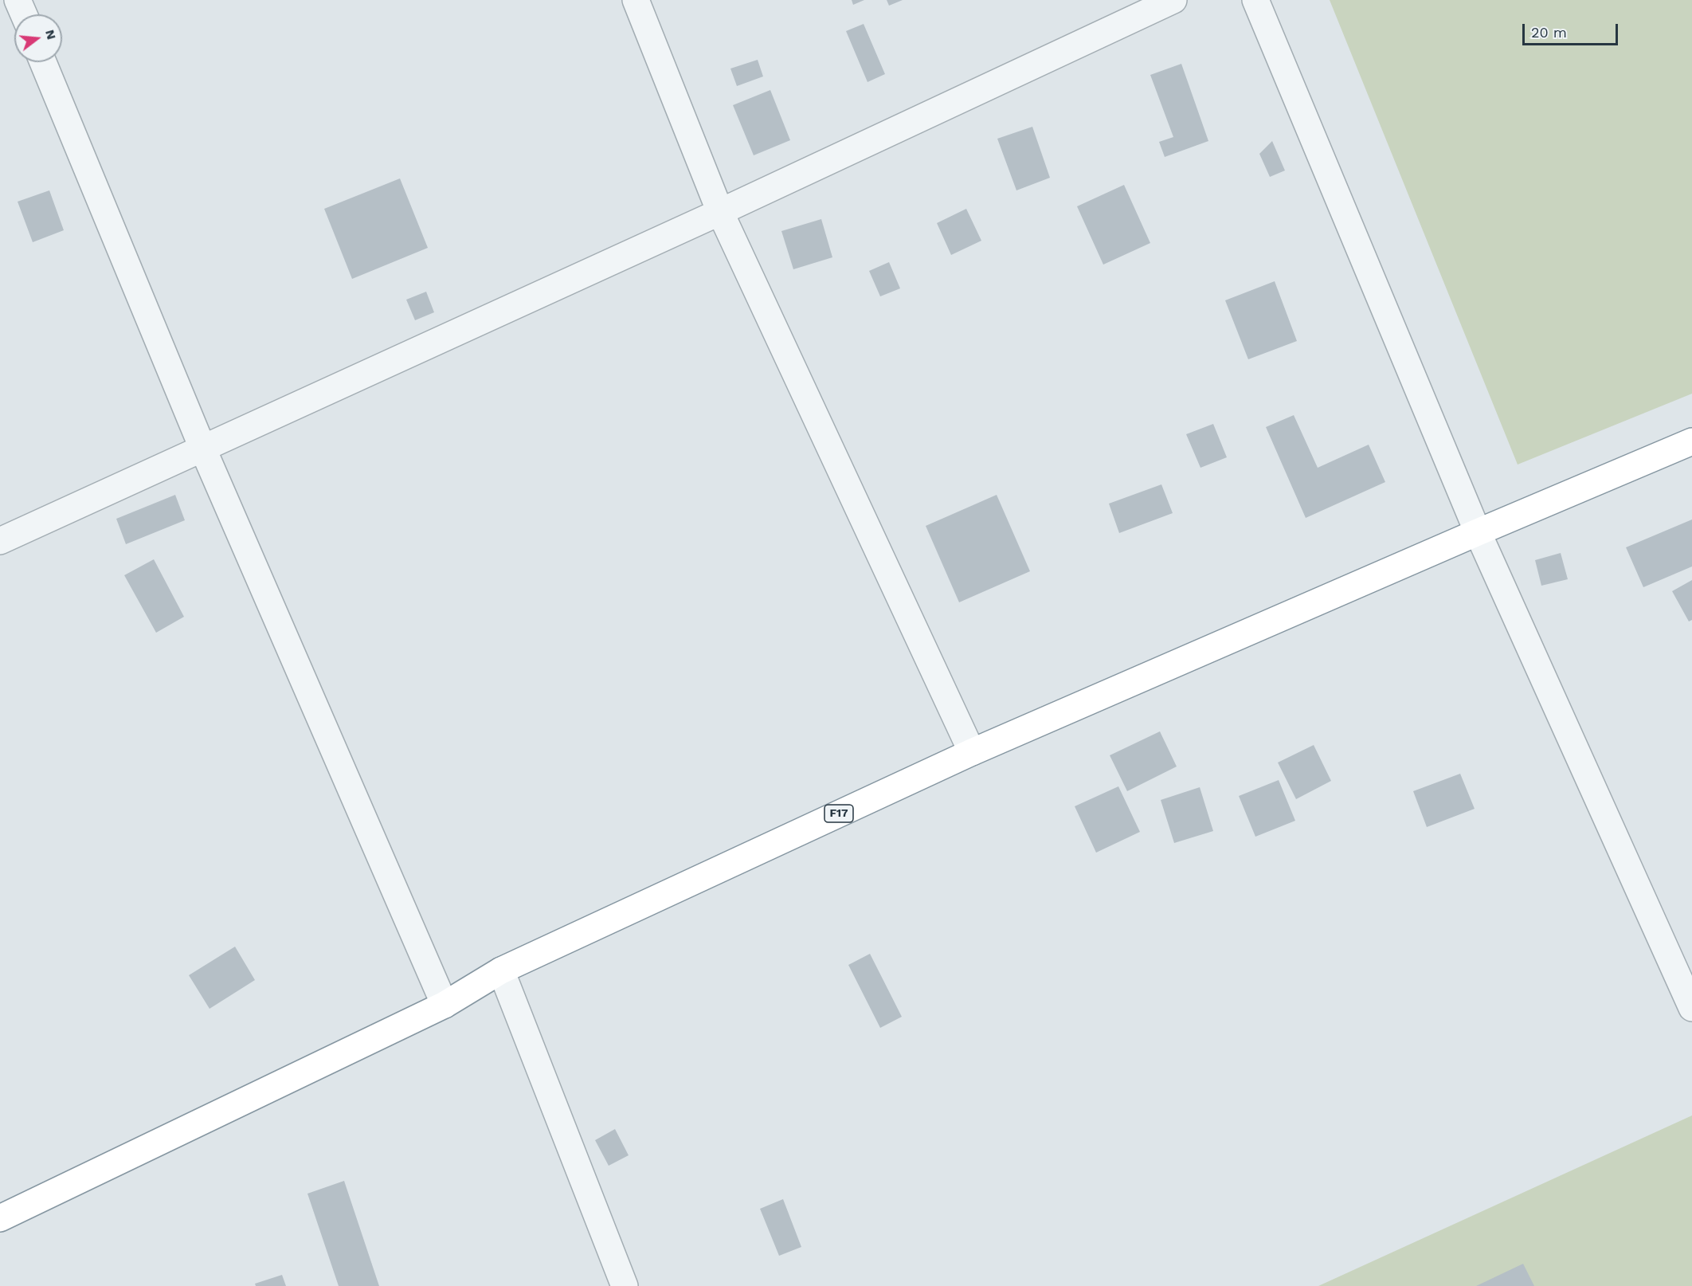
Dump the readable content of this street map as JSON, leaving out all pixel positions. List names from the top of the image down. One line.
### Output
{"streets":{"highway":["F17"]},"scale_bar":"20 m","north":"right"}
